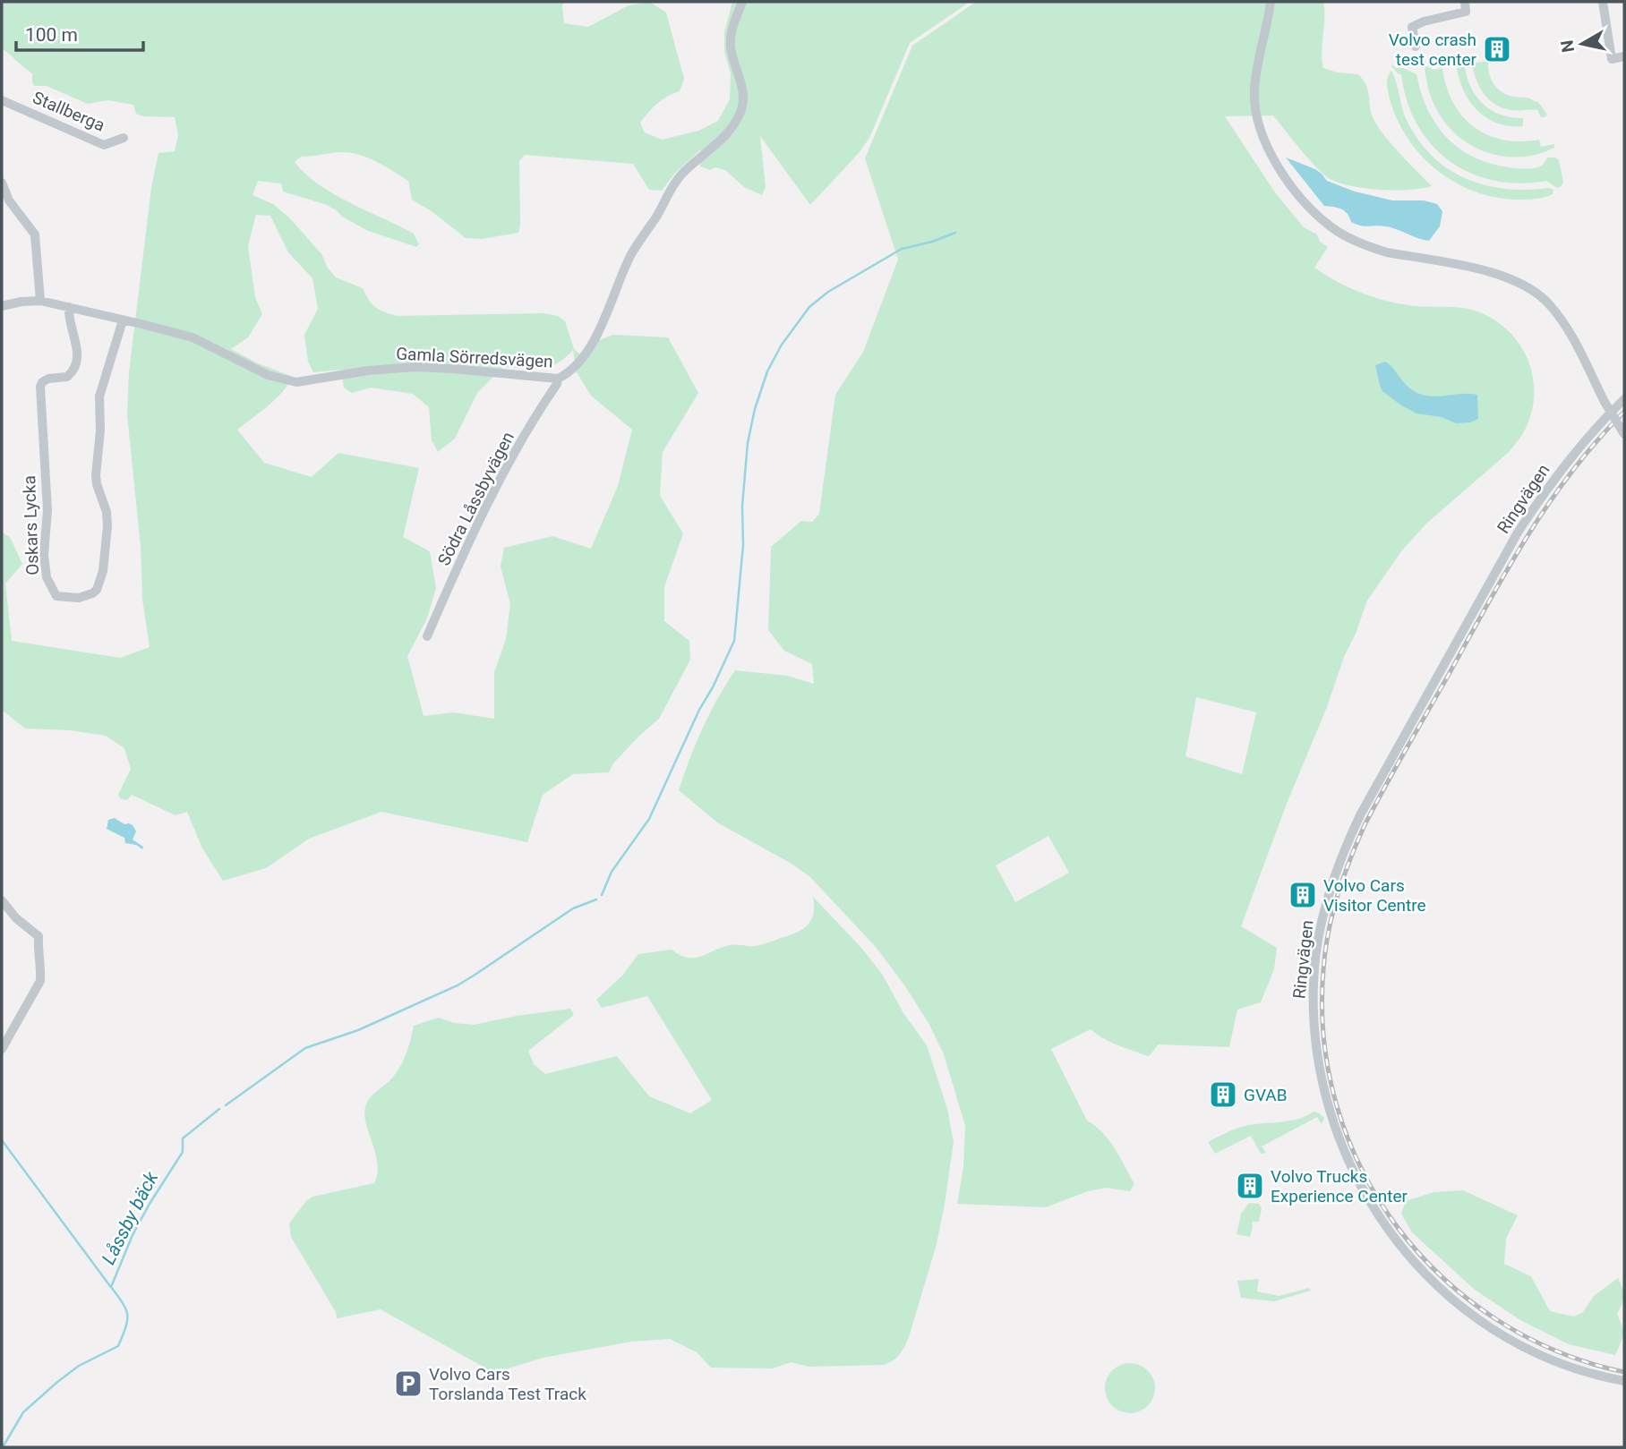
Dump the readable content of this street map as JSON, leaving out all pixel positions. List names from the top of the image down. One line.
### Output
{"streets":{"street":["Stallberga","Gamla Sörredsvägen","Södra Låssbyvägen","Ringvägen","Oskars Lycka"]},"crossings":[["Gamla Sörredsvägen","Södra Låssbyvägen"],["Gamla Sörredsvägen","Oskars Lycka"]],"water":["Låssby bäck"],"places":{"building":["Volvo crash test center","Volvo Cars Visitor Centre","GVAB","Volvo Trucks Experience Center"],"parking":["Volvo Cars Torslanda Test Track"]},"scale_bar":"100 m","north":"left"}
